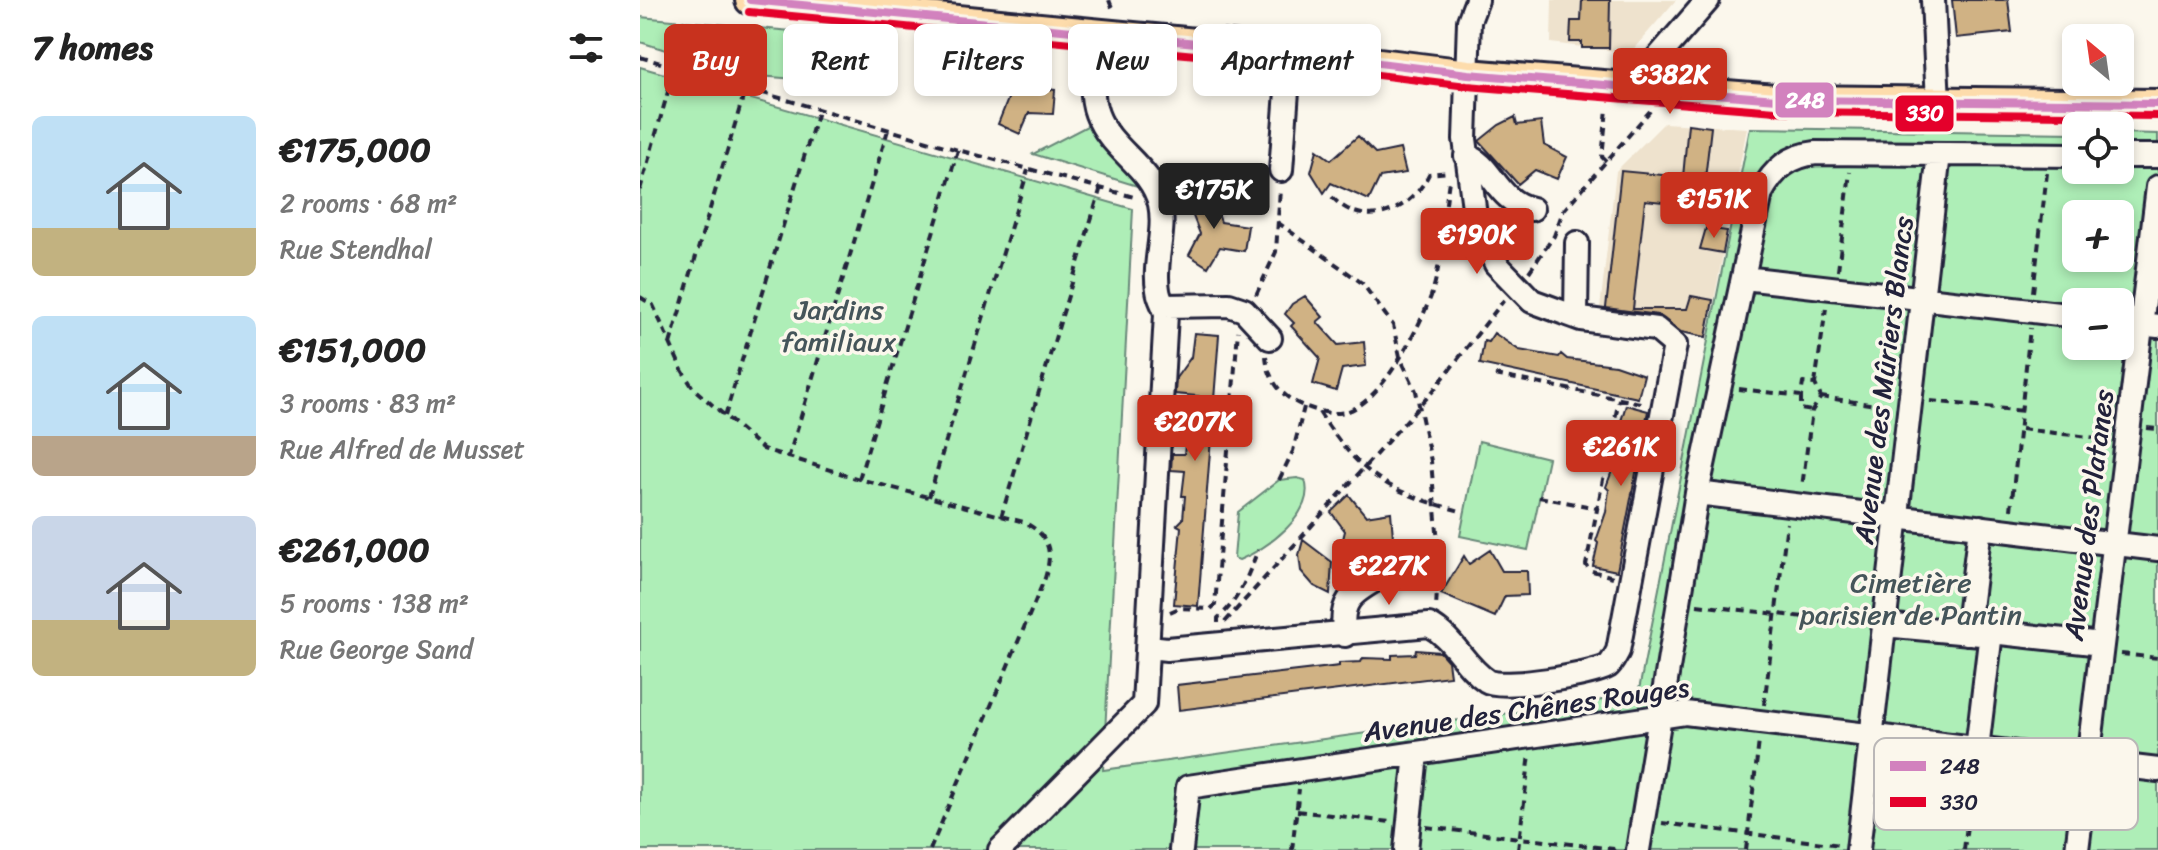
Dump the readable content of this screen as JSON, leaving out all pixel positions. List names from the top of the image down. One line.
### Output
{"streets":{"street":["Avenue des Mûriers Blancs","Avenue des Platanes","Avenue des Chênes Rouges"]},"crossings":[["Avenue des Mûriers Blancs","Avenue des Chênes Rouges"]],"parks":["Jardins familiaux","Cimetière parisien de Pantin"],"lines":["transit line 248","transit line 330"],"legend":["248","330"],"north":"top left","page":{"heading":"7 homes","map_buttons":["+","−"],"chip":["Buy","Rent","Filters","New","Apartment"],"price":["€382K","€175K","€151K","€190K","€207K","€261K","€227K"],"list":[{"name":"€175,000","note":"2 rooms · 68 m² · Rue Stendhal"},{"name":"€151,000","note":"3 rooms · 83 m² · Rue Alfred de Musset"},{"name":"€261,000","note":"5 rooms · 138 m² · Rue George Sand"}]}}
